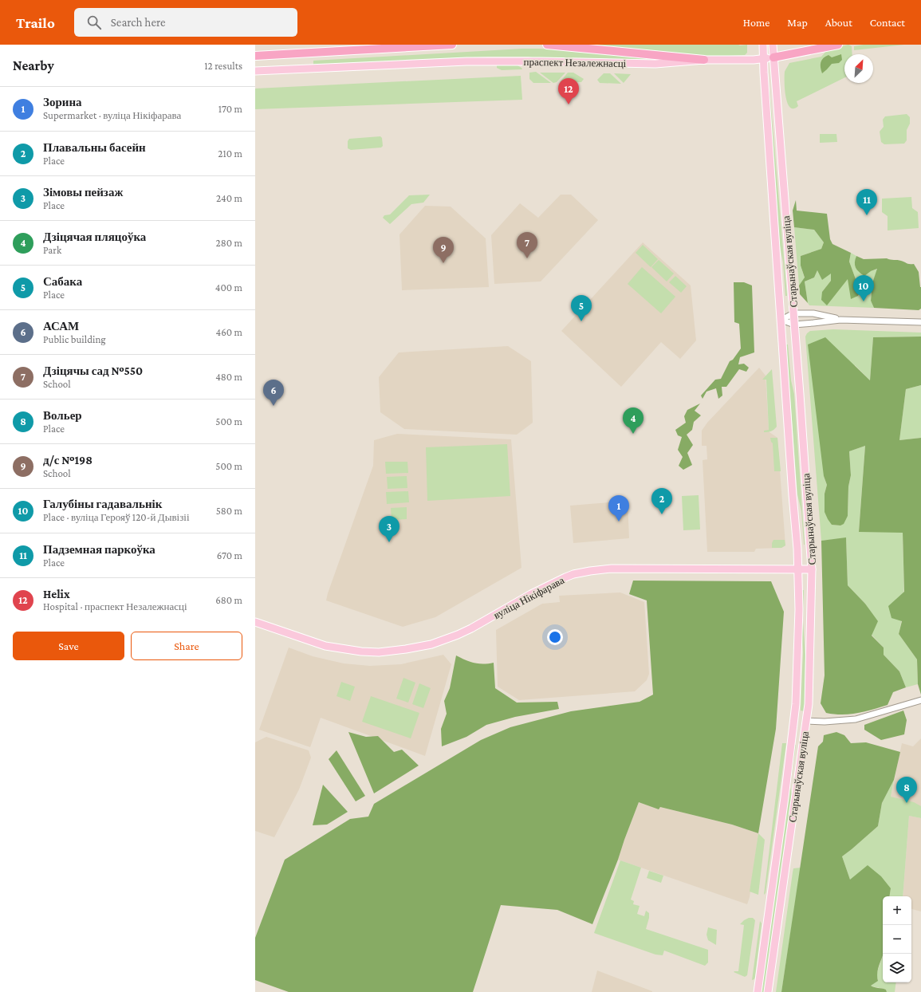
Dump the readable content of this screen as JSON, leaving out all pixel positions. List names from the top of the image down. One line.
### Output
{"streets":{"main road":["праспект Незалежнасці","Старынаўская вуліца","вуліца Нікіфарава"]},"crossings":[["праспект Незалежнасці","Старынаўская вуліца"],["Старынаўская вуліца","вуліца Нікіфарава"]],"north":"top right","page":{"header":"Trailo","search":"Search here","nav":["Home","Map","About","Contact"],"heading":["Nearby","12 results"],"pins":["12","11","7","9","10","5","6","4","2","1","3","8"],"list":[{"mark":"1","name":"Зорина","note":"Supermarket · вуліца Нікіфарава","value":"170 m"},{"mark":"2","name":"Плавальны басейн","note":"Place","value":"210 m"},{"mark":"3","name":"Зімовы пейзаж","note":"Place","value":"240 m"},{"mark":"4","name":"Дзіцячая пляцоўка","note":"Park","value":"280 m"},{"mark":"5","name":"Сабака","note":"Place","value":"400 m"},{"mark":"6","name":"АСАМ","note":"Public building","value":"460 m"},{"mark":"7","name":"Дзіцячы сад №550","note":"School","value":"480 m"},{"mark":"8","name":"Вольер","note":"Place","value":"500 m"},{"mark":"9","name":"д/с №198","note":"School","value":"500 m"},{"mark":"10","name":"Галубіны гадавальнік","note":"Place · вуліца Герояў 120-й Дывізіі","value":"580 m"},{"mark":"11","name":"Падземная паркоўка","note":"Place","value":"670 m"},{"mark":"12","name":"Helix","note":"Hospital · праспект Незалежнасці","value":"680 m"}],"buttons":["Save","Share"],"map_buttons":["+","−"]}}
